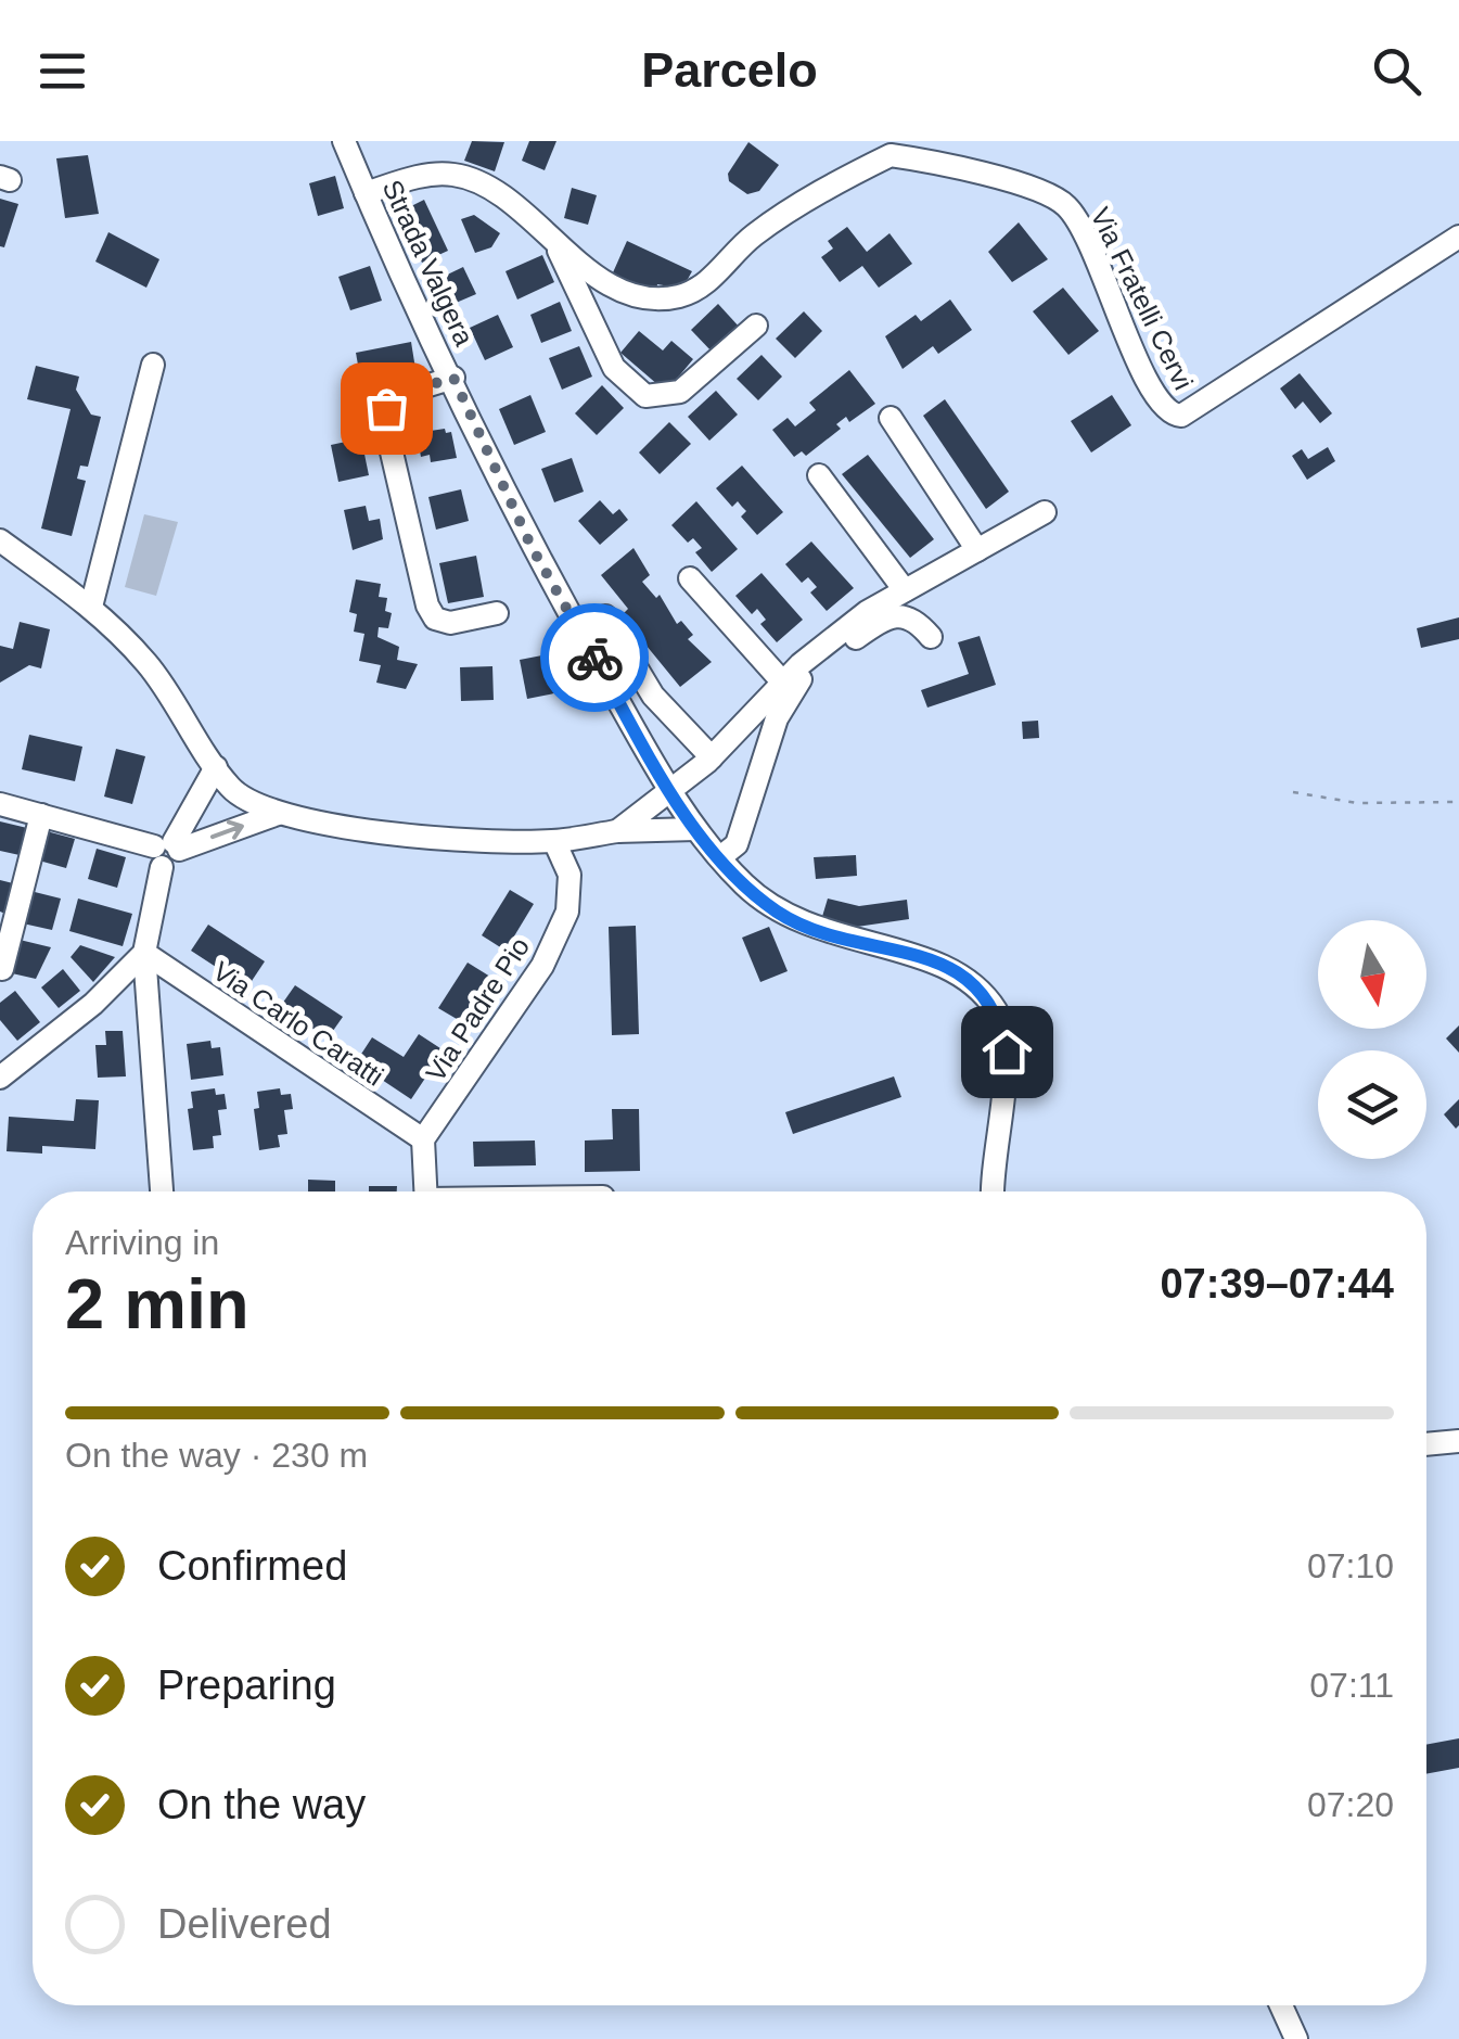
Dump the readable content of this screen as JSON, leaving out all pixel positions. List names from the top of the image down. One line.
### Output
{"streets":{"street":["Strada Valgera","Via Fratelli Cervi","Via Padre Pio","Via Carlo Caratti"]},"crossings":[["Strada Valgera","Via Fratelli Cervi"],["Via Padre Pio","Via Carlo Caratti"]],"north":"bottom","page":{"header":"Parcelo","heading":["2 min","Arriving in","07:39–07:44"],"bar":"On the way · 230 m","list":[["Confirmed","07:10"],["Preparing","07:11"],["On the way","07:20"],"Delivered"]}}
